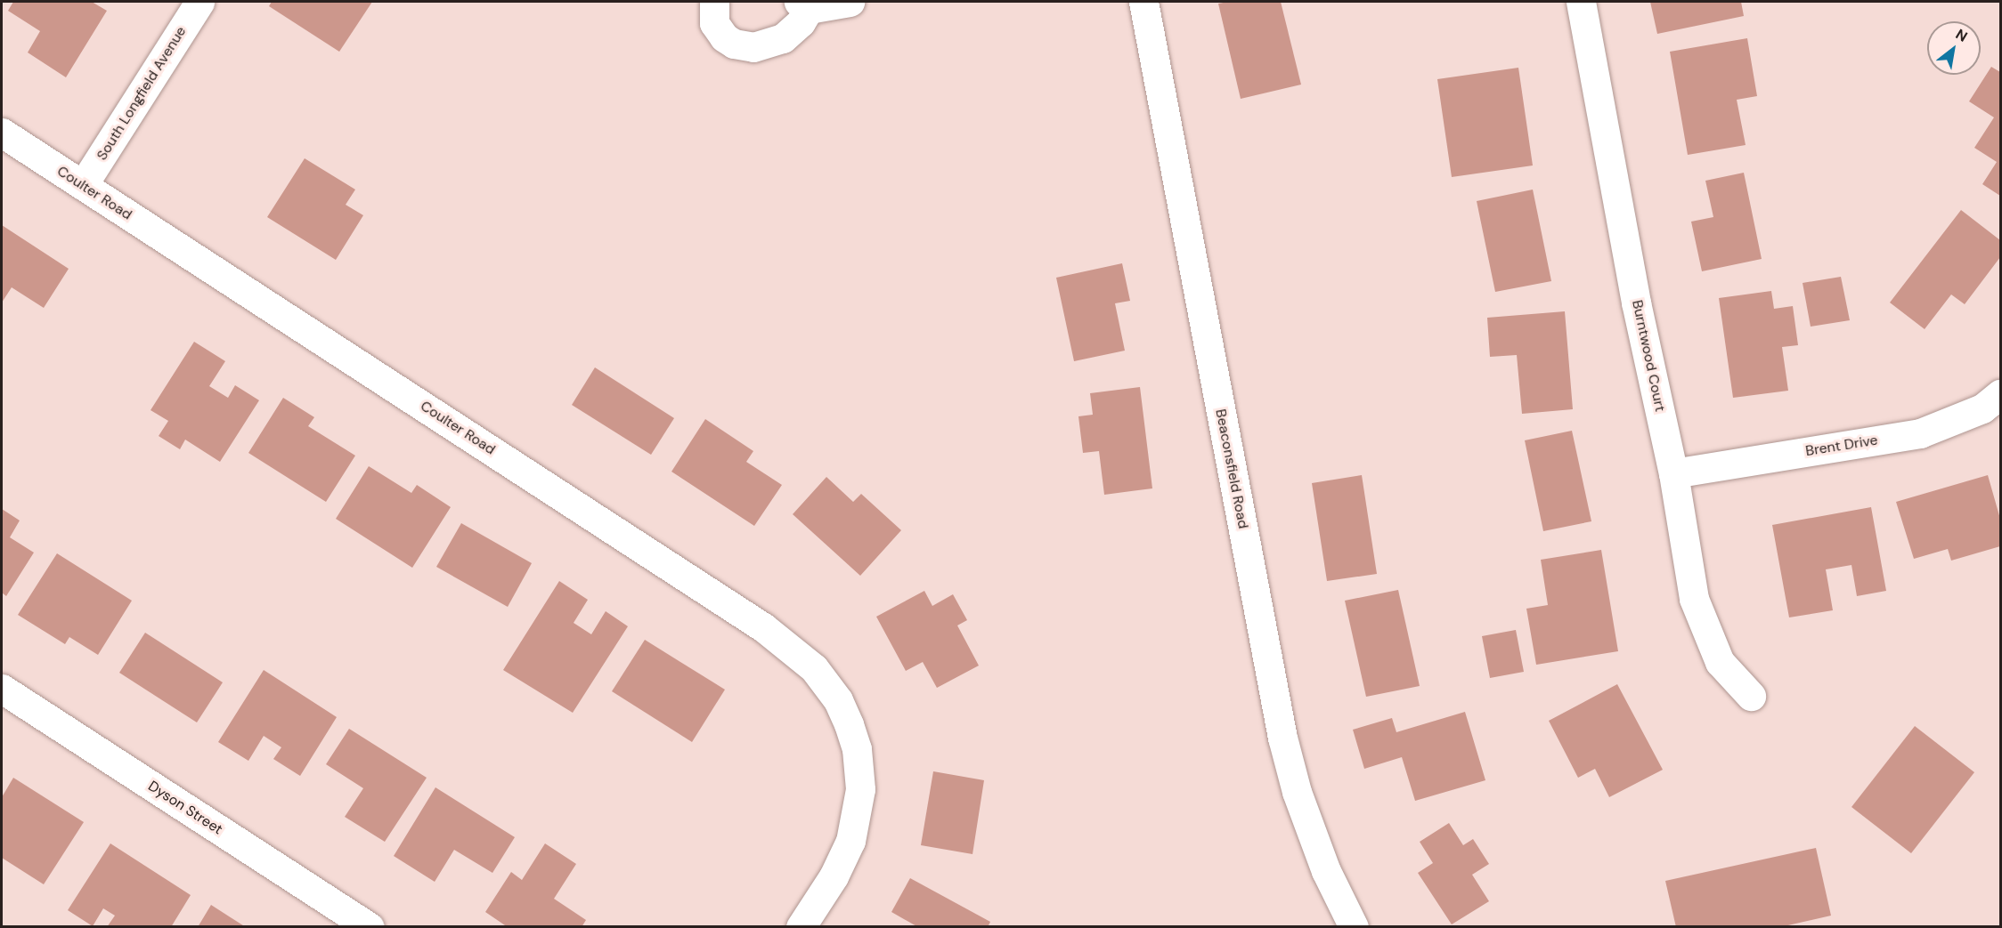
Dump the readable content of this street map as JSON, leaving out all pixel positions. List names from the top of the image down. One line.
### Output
{"streets":{"street":["South Longfield Avenue","Coulter Road","Burntwood Court","Brent Drive","Beaconsfield Road","Dyson Street"]},"crossings":[["South Longfield Avenue","Coulter Road"],["Burntwood Court","Brent Drive"]],"north":"top right"}
